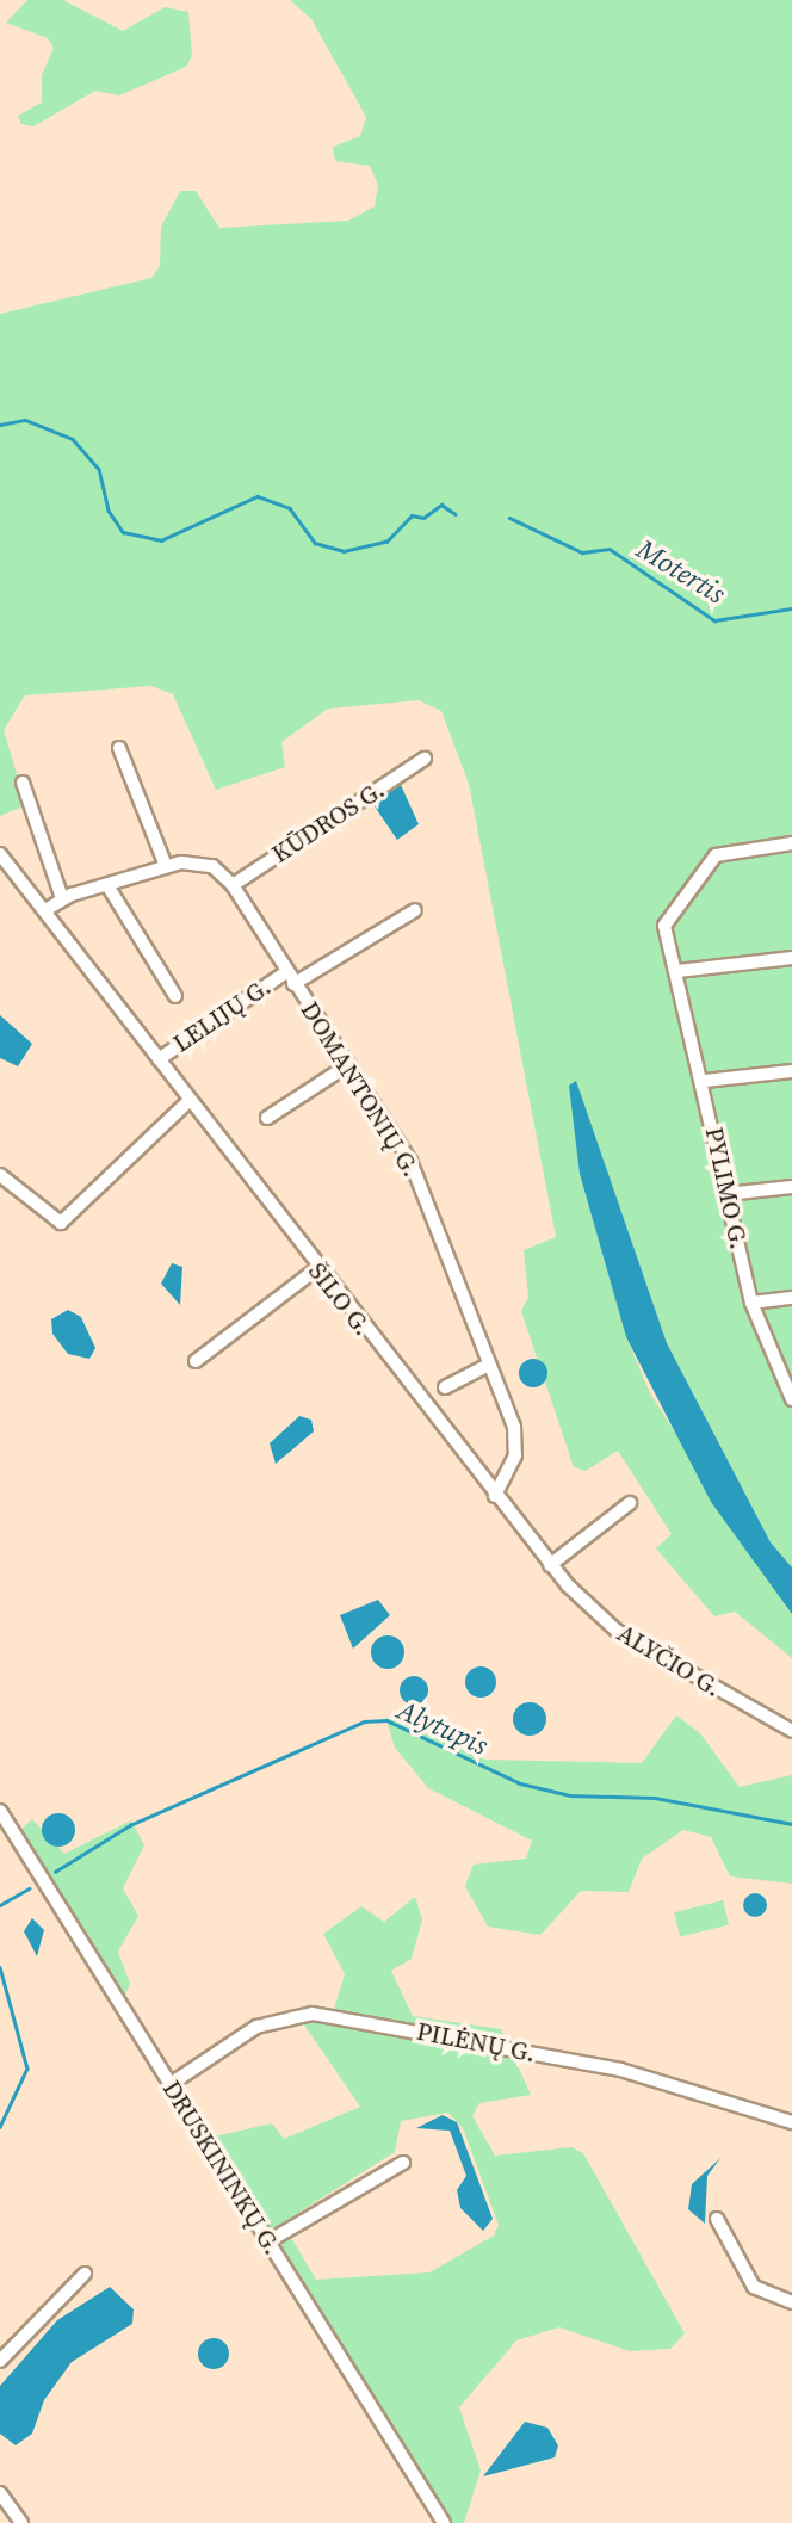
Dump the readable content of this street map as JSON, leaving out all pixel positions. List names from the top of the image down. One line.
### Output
{"streets":{"street":["KŪDROS G.","LELIJŲ G.","DOMANTONIŲ G.","PYLIMO G.","ŠILO G.","ALYČIO G.","PILĖNŲ G.","DRUSKININKŲ G."]},"crossings":[["KŪDROS G.","DOMANTONIŲ G."],["LELIJŲ G.","DOMANTONIŲ G."],["LELIJŲ G.","ŠILO G."],["DOMANTONIŲ G.","ŠILO G."],["DOMANTONIŲ G.","ALYČIO G."],["ŠILO G.","ALYČIO G."],["PILĖNŲ G.","DRUSKININKŲ G."]],"water":["Motertis","Alytupis"]}
